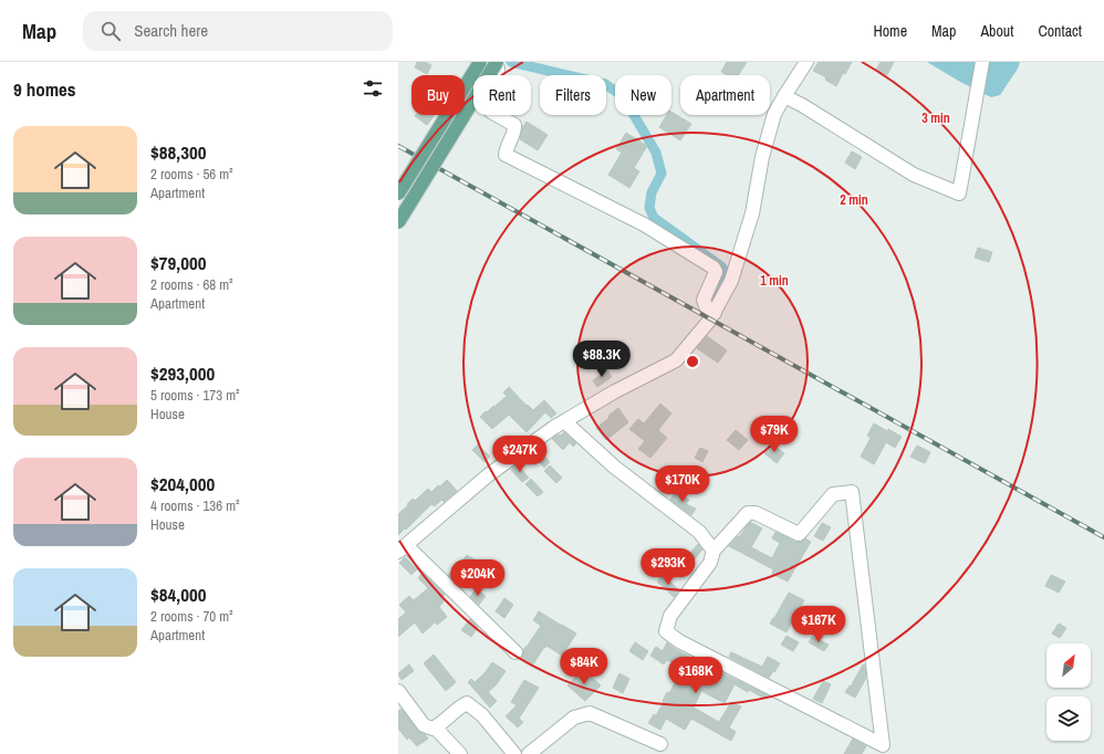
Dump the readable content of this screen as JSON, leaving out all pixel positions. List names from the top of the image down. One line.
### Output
{"north":"top right","page":{"header":"Map","search":"Search here","nav":["Home","Map","About","Contact"],"heading":"9 homes","chip":["Buy","Rent","Filters","New","Apartment"],"list":[{"name":"$88,300","note":"2 rooms · 56 m² · Apartment"},{"name":"$79,000","note":"2 rooms · 68 m² · Apartment"},{"name":"$293,000","note":"5 rooms · 173 m² · House"},{"name":"$204,000","note":"4 rooms · 136 m² · House"},{"name":"$84,000","note":"2 rooms · 70 m² · Apartment"}],"price":["$88.3K","$79K","$247K","$170K","$293K","$204K","$167K","$84K","$168K"]},"rings":["3 min","2 min","1 min"]}
